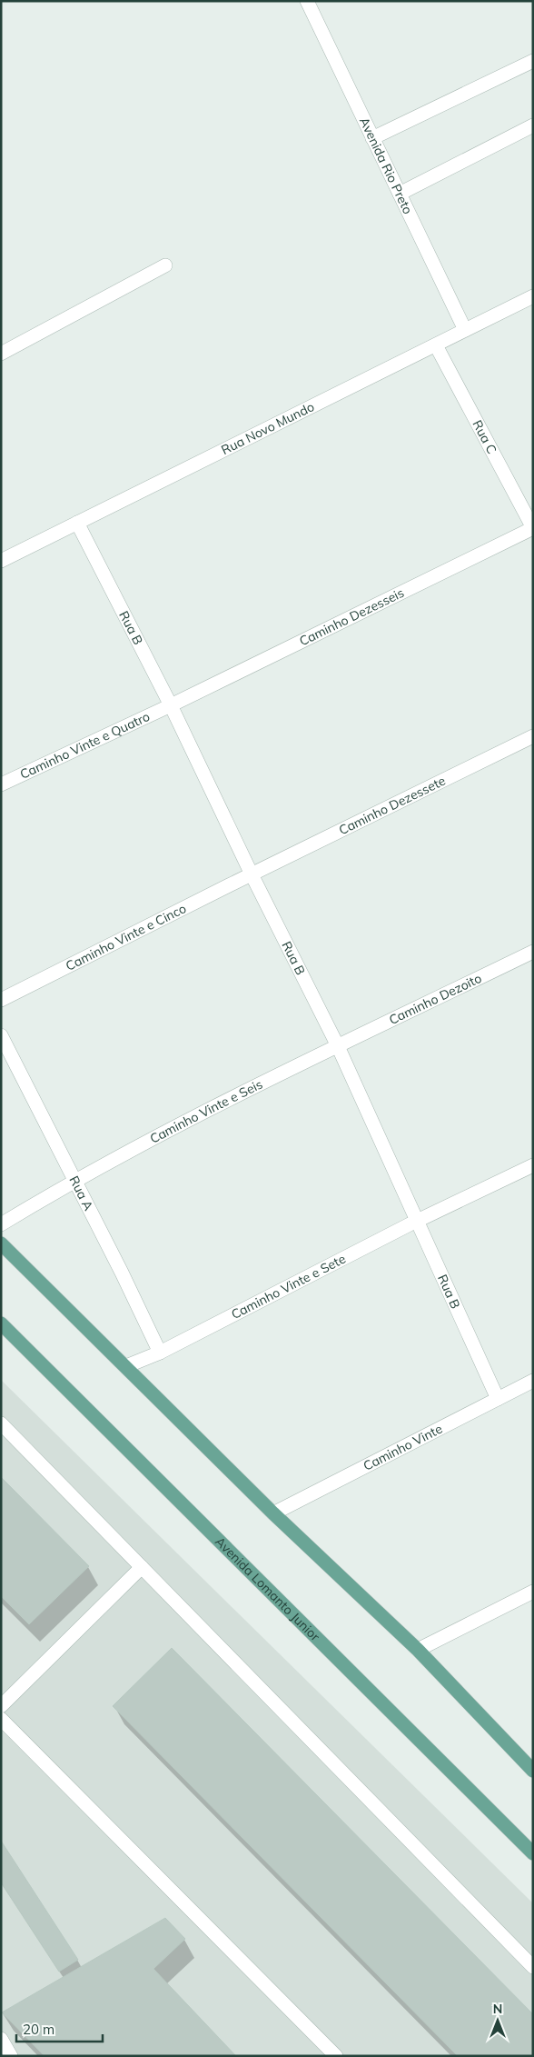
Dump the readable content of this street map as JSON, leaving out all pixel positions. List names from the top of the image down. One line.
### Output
{"streets":{"main road":["Avenida Lomanto Junior"],"street":["Avenida Rio Preto","Rua Novo Mundo","Rua C","Caminho Dezesseis","Rua B","Caminho Vinte e Quatro","Caminho Dezessete","Caminho Vinte e Cinco","Caminho Dezoito","Caminho Vinte e Seis","Rua A","Caminho Vinte e Sete","Caminho Vinte"]},"crossings":[["Avenida Rio Preto","Rua Novo Mundo"],["Rua Novo Mundo","Rua C"],["Rua Novo Mundo","Rua B"],["Rua C","Caminho Dezesseis"],["Caminho Dezesseis","Rua B"],["Caminho Dezesseis","Caminho Vinte e Quatro"],["Rua B","Caminho Vinte e Quatro"],["Rua B","Caminho Dezessete"],["Rua B","Caminho Vinte e Cinco"],["Rua B","Caminho Dezoito"],["Rua B","Caminho Vinte e Seis"],["Rua B","Caminho Vinte e Sete"],["Rua B","Caminho Vinte"],["Caminho Dezessete","Caminho Vinte e Cinco"],["Caminho Dezoito","Caminho Vinte e Seis"],["Caminho Vinte e Seis","Rua A"],["Rua A","Caminho Vinte e Sete"]],"scale_bar":"20 m","north":"top"}
